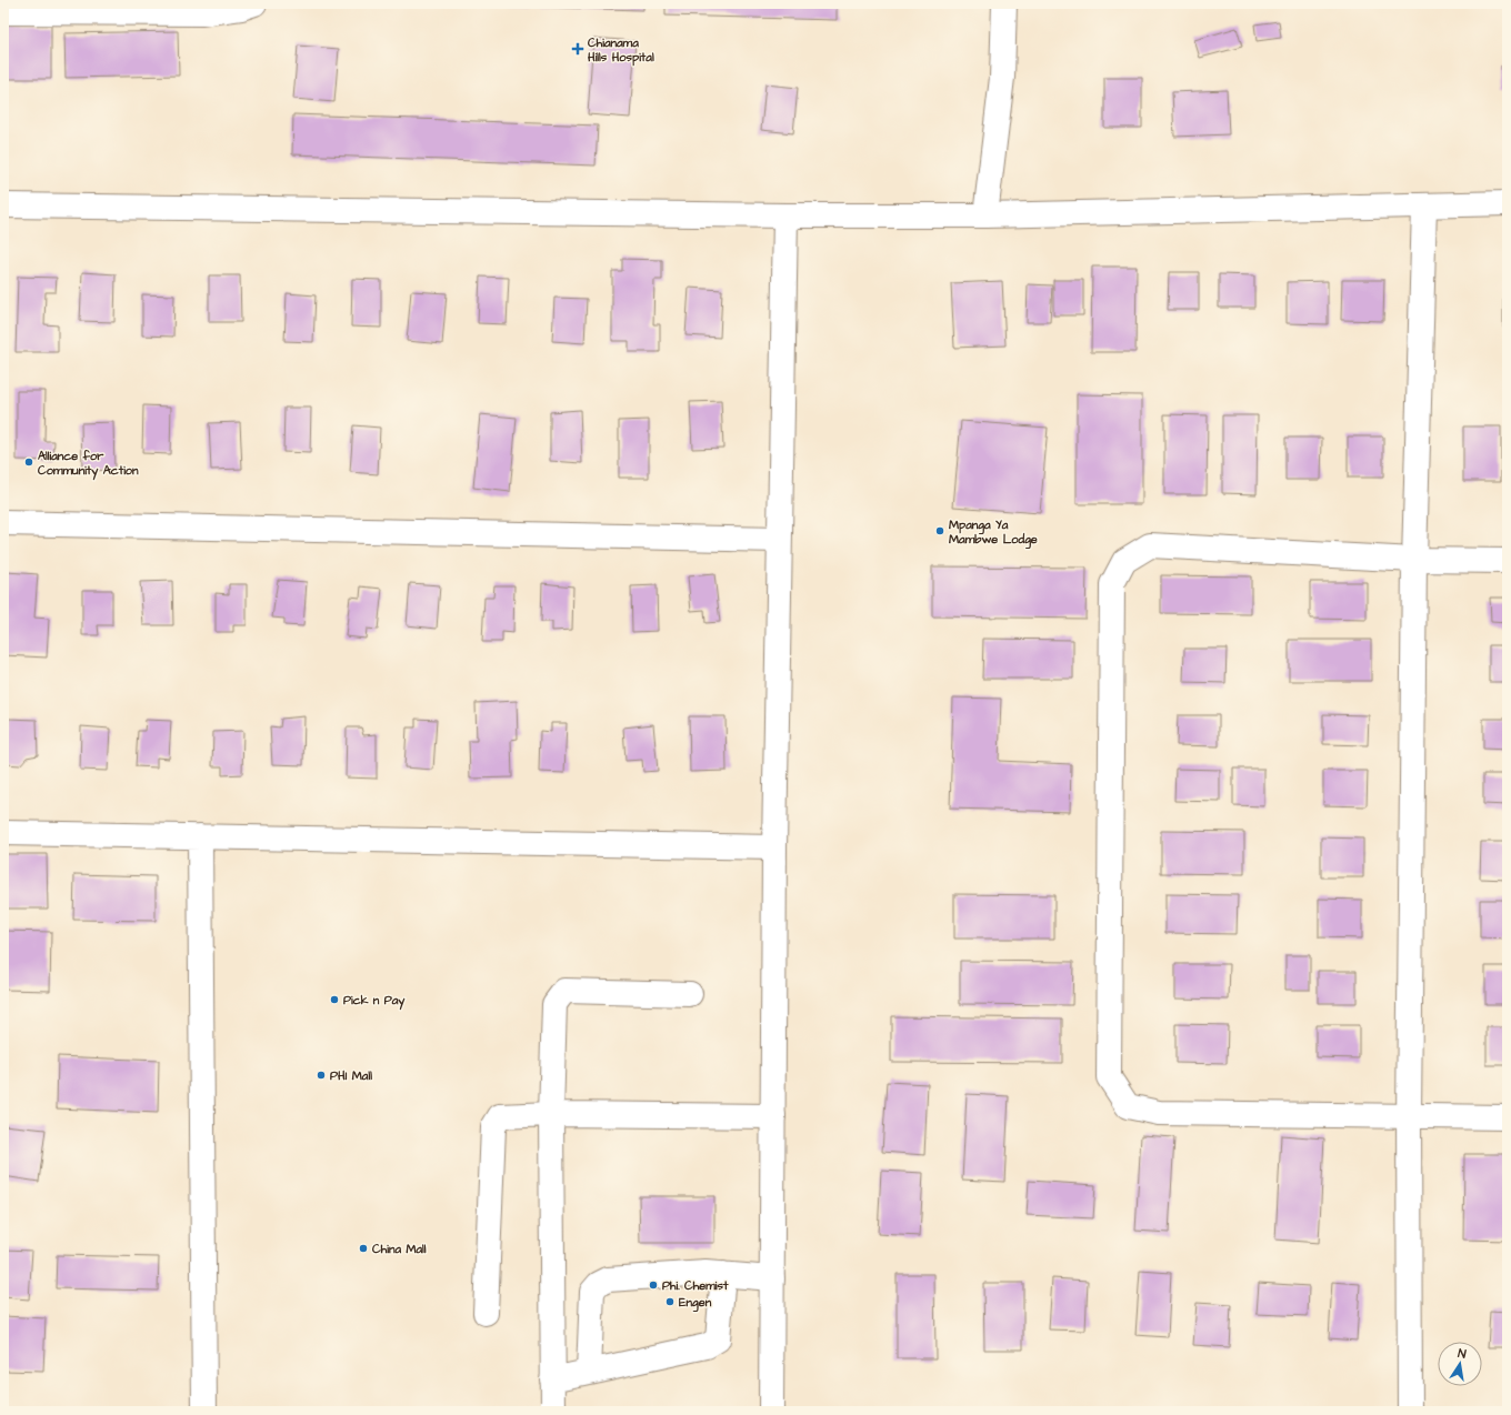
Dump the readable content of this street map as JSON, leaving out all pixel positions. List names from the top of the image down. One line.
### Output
{"places":{"health":["Chianama Hills Hospital"],"other":["Alliance for Community Action","Mpanga Ya Mambwe Lodge","Pick n Pay","PHI Mall","China Mall","Phi. Chemist","Engen"]},"north":"top"}
